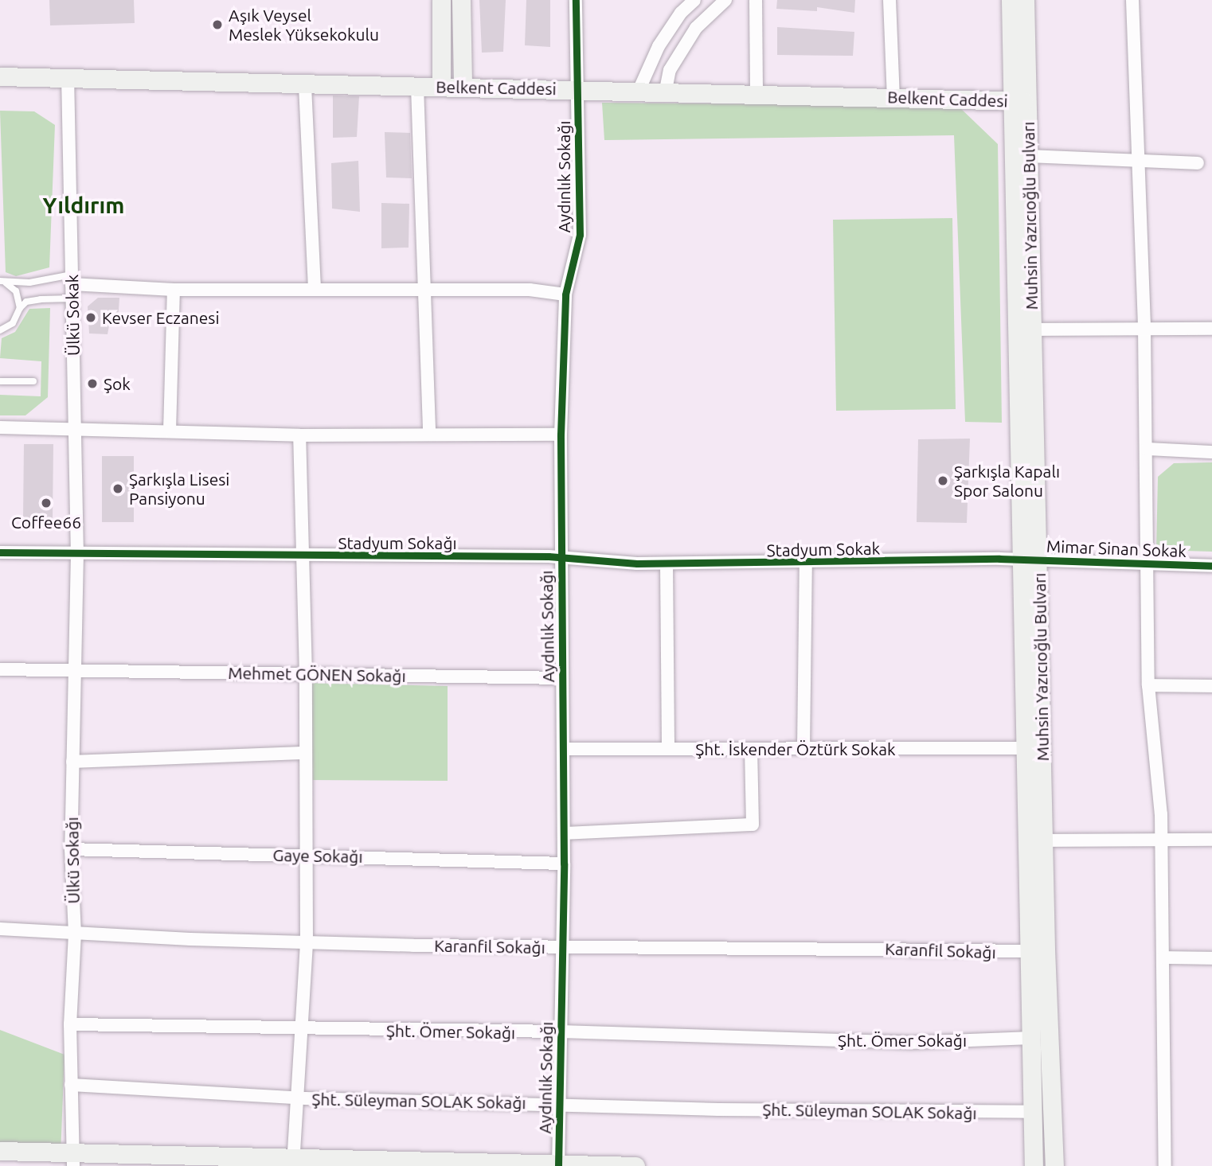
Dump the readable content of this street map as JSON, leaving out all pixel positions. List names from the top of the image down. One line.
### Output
{"streets":{"main road":["Belkent Caddesi","Muhsin Yazıcıoğlu Bulvarı"],"street":["Aydınlık Sokağı","Ülkü Sokak","Stadyum Sokağı","Mimar Sinan Sokak","Stadyum Sokak","Mehmet GÖNEN Sokağı","Şht. İskender Öztürk Sokak","Gaye Sokağı","Ülkü Sokağı","Karanfil Sokağı","Şht. Ömer Sokağı","Şht. Süleyman SOLAK Sokağı"]},"crossings":[["Belkent Caddesi","Aydınlık Sokağı"],["Belkent Caddesi","Muhsin Yazıcıoğlu Bulvarı"],["Belkent Caddesi","Ülkü Sokak"],["Aydınlık Sokağı","Stadyum Sokağı"],["Aydınlık Sokağı","Stadyum Sokak"],["Aydınlık Sokağı","Mehmet GÖNEN Sokağı"],["Aydınlık Sokağı","Şht. İskender Öztürk Sokak"],["Aydınlık Sokağı","Gaye Sokağı"],["Aydınlık Sokağı","Karanfil Sokağı"],["Aydınlık Sokağı","Şht. Ömer Sokağı"],["Aydınlık Sokağı","Şht. Süleyman SOLAK Sokağı"],["Muhsin Yazıcıoğlu Bulvarı","Mimar Sinan Sokak"],["Muhsin Yazıcıoğlu Bulvarı","Stadyum Sokak"],["Muhsin Yazıcıoğlu Bulvarı","Şht. İskender Öztürk Sokak"],["Muhsin Yazıcıoğlu Bulvarı","Karanfil Sokağı"],["Muhsin Yazıcıoğlu Bulvarı","Şht. Ömer Sokağı"],["Muhsin Yazıcıoğlu Bulvarı","Şht. Süleyman SOLAK Sokağı"],["Ülkü Sokak","Stadyum Sokağı"],["Ülkü Sokak","Ülkü Sokağı"],["Stadyum Sokağı","Stadyum Sokak"],["Stadyum Sokağı","Ülkü Sokağı"],["Mimar Sinan Sokak","Stadyum Sokak"],["Mehmet GÖNEN Sokağı","Ülkü Sokağı"],["Gaye Sokağı","Ülkü Sokağı"],["Ülkü Sokağı","Karanfil Sokağı"],["Ülkü Sokağı","Şht. Ömer Sokağı"],["Ülkü Sokağı","Şht. Süleyman SOLAK Sokağı"]],"districts":["Yıldırım"],"places":["Aşık Veysel Meslek Yüksekokulu","Kevser Eczanesi","Şok","Şarkışla Kapalı Spor Salonu","Şarkışla Lisesi Pansiyonu","Coffee66"]}
